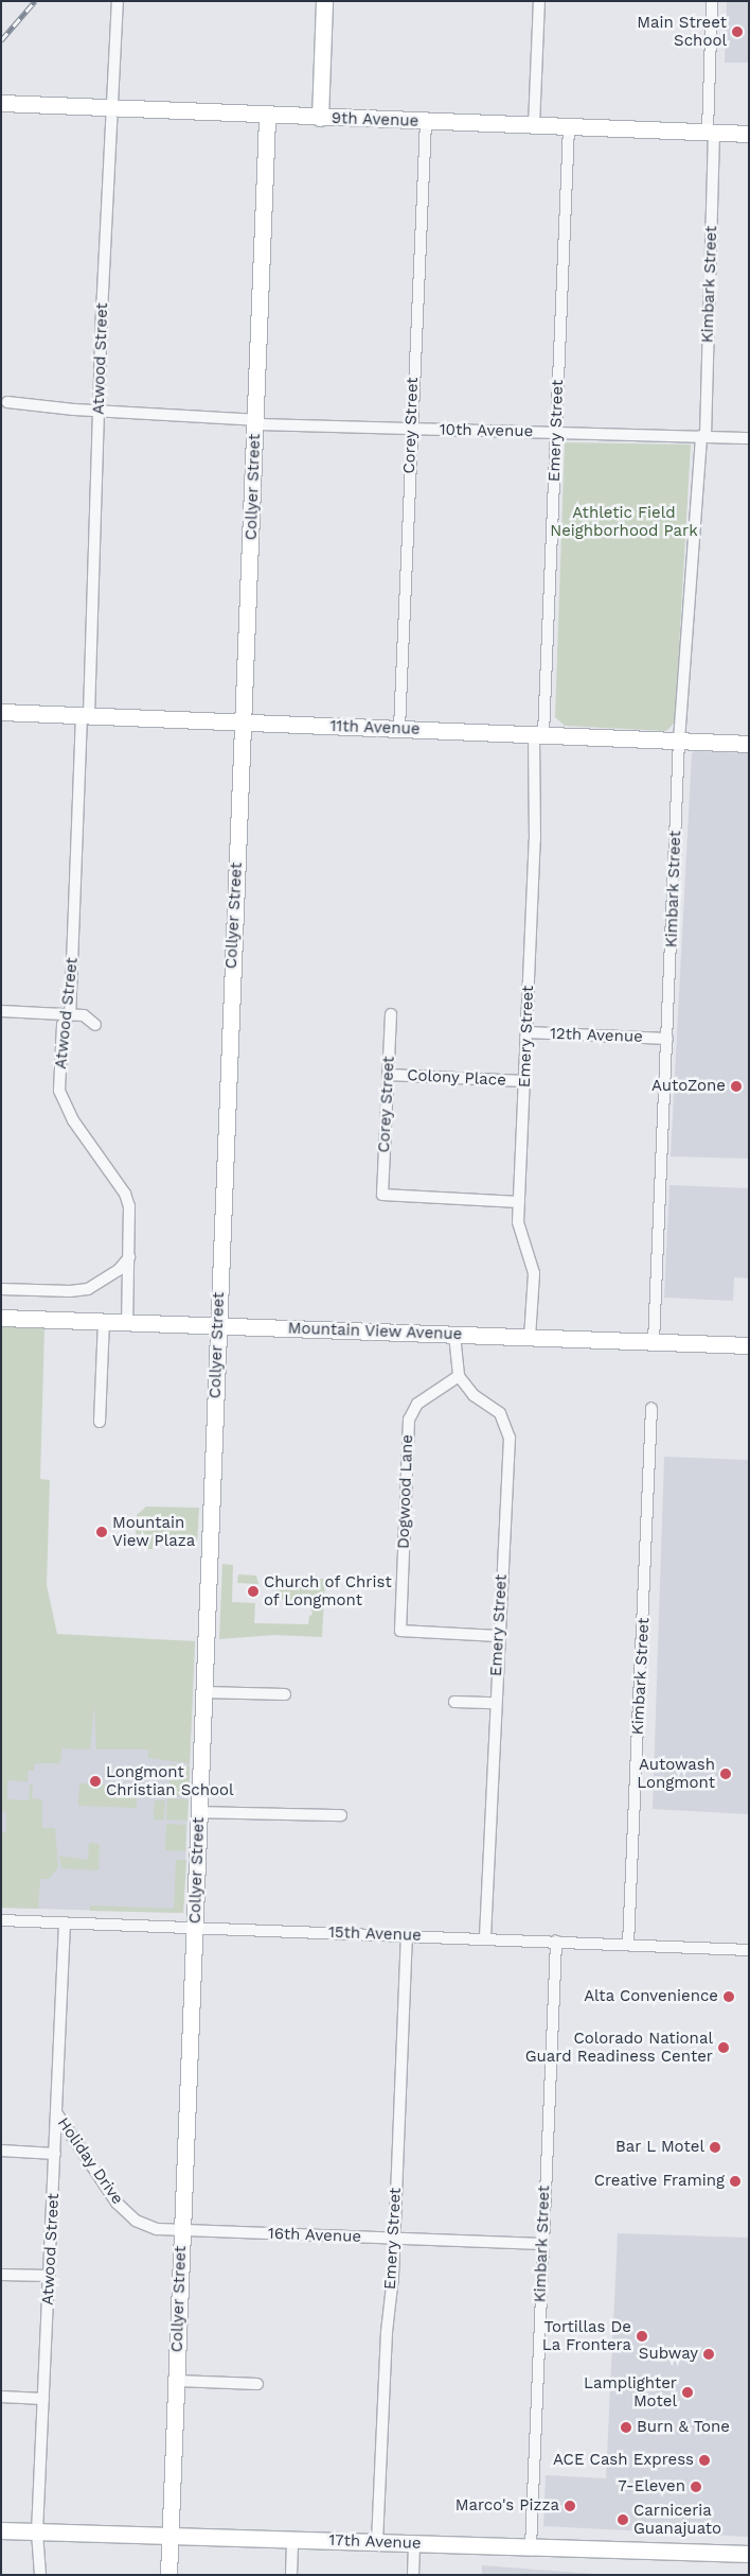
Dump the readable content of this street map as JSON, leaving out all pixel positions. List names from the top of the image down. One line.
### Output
{"streets":{"street":["9th Avenue","Kimbark Street","Atwood Street","Corey Street","10th Avenue","Emery Street","Collyer Street","11th Avenue","12th Avenue","Colony Place","Mountain View Avenue","Dogwood Lane","15th Avenue","Holiday Drive","16th Avenue","17th Avenue"]},"crossings":[["9th Avenue","Kimbark Street"],["9th Avenue","Atwood Street"],["9th Avenue","Corey Street"],["9th Avenue","Emery Street"],["9th Avenue","Collyer Street"],["Kimbark Street","10th Avenue"],["Kimbark Street","11th Avenue"],["Kimbark Street","12th Avenue"],["Kimbark Street","Mountain View Avenue"],["Kimbark Street","15th Avenue"],["Kimbark Street","16th Avenue"],["Kimbark Street","17th Avenue"],["Atwood Street","10th Avenue"],["Atwood Street","11th Avenue"],["Atwood Street","Mountain View Avenue"],["Atwood Street","15th Avenue"],["Atwood Street","Holiday Drive"],["Atwood Street","17th Avenue"],["Corey Street","10th Avenue"],["Corey Street","Emery Street"],["Corey Street","11th Avenue"],["Corey Street","Colony Place"],["10th Avenue","Emery Street"],["10th Avenue","Collyer Street"],["Emery Street","11th Avenue"],["Emery Street","12th Avenue"],["Emery Street","Colony Place"],["Emery Street","Mountain View Avenue"],["Emery Street","Dogwood Lane"],["Emery Street","15th Avenue"],["Emery Street","16th Avenue"],["Emery Street","17th Avenue"],["Collyer Street","11th Avenue"],["Collyer Street","Mountain View Avenue"],["Collyer Street","15th Avenue"],["Collyer Street","Holiday Drive"],["Collyer Street","16th Avenue"],["Collyer Street","17th Avenue"],["Holiday Drive","16th Avenue"]],"parks":["Athletic Field Neighborhood Park"],"places":["Main Street School","AutoZone","Mountain View Plaza","Church of Christ of Longmont","Autowash Longmont","Longmont Christian School","Alta Convenience","Colorado National Guard Readiness Center","Bar L Motel","Creative Framing","Tortillas De La Frontera","Subway","Lamplighter Motel","Burn & Tone","ACE Cash Express","7-Eleven","Marco's Pizza","Carniceria Guanajuato"]}
